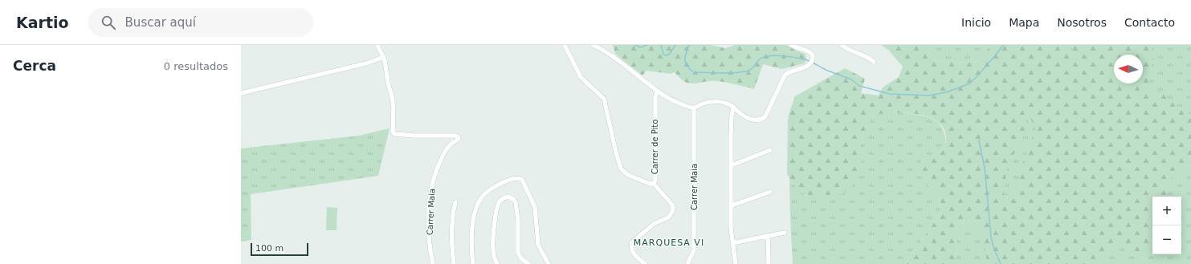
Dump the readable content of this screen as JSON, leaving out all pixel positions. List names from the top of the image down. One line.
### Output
{"streets":{"street":["Carrer de Pito","Carrer Maia"]},"districts":["MARQUESA VI"],"scale_bar":"100 m","north":"left","page":{"header":"Kartio","search":"Buscar aquí","nav":["Inicio","Mapa","Nosotros","Contacto"],"heading":["Cerca","0 resultados"],"map_buttons":["+","−"],"scale":"100 m"}}
